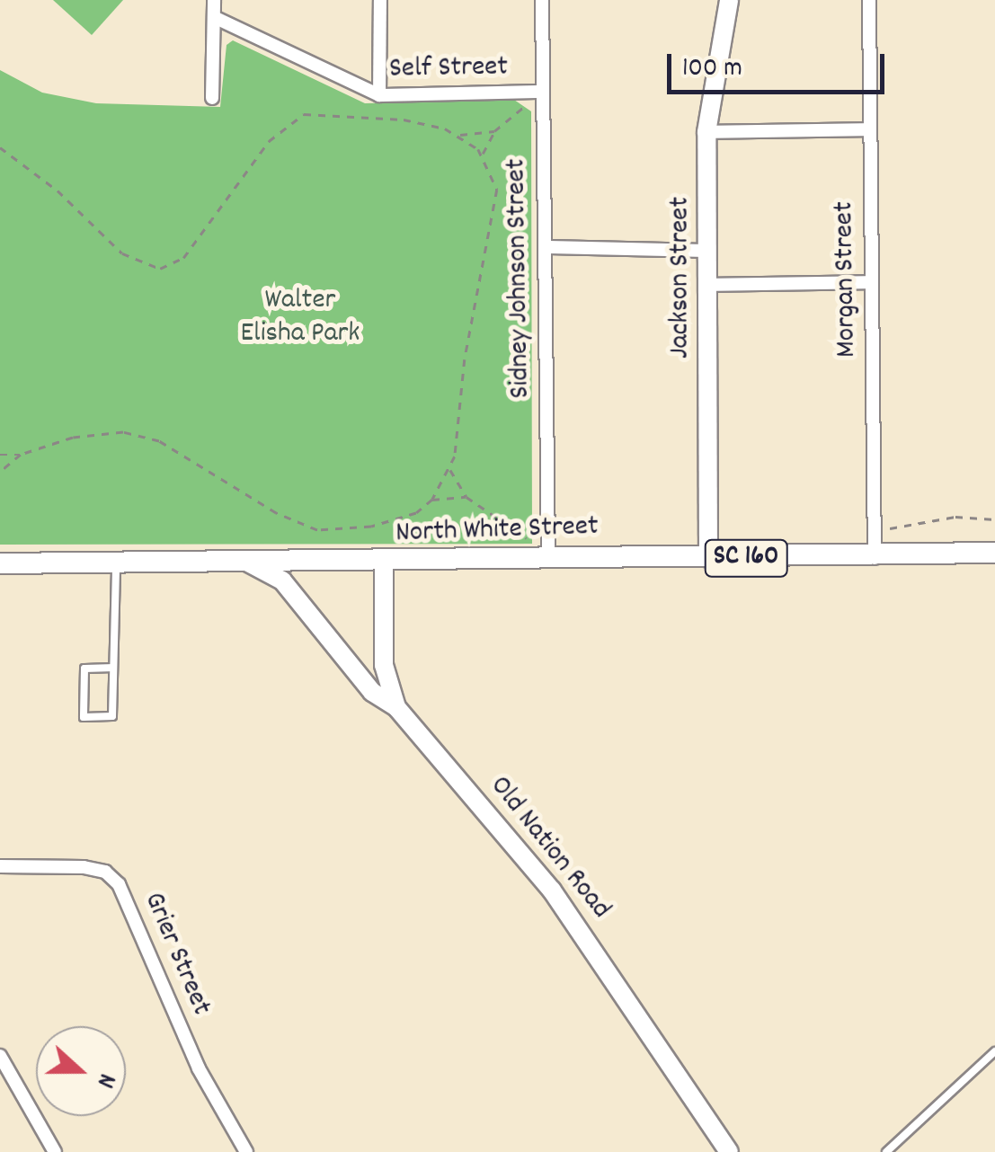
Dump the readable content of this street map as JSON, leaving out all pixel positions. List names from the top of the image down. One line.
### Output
{"streets":{"main road":["Jackson Street","North White Street","SC 160","Old Nation Road"],"street":["Self Street","Sidney Johnson Street","Morgan Street","Grier Street"]},"crossings":[["Self Street","Sidney Johnson Street"],["Jackson Street","North White Street"],["Sidney Johnson Street","North White Street"],["Morgan Street","North White Street"],["North White Street","Old Nation Road"]],"parks":["Walter Elisha Park"],"scale_bar":"100 m","north":"right"}
